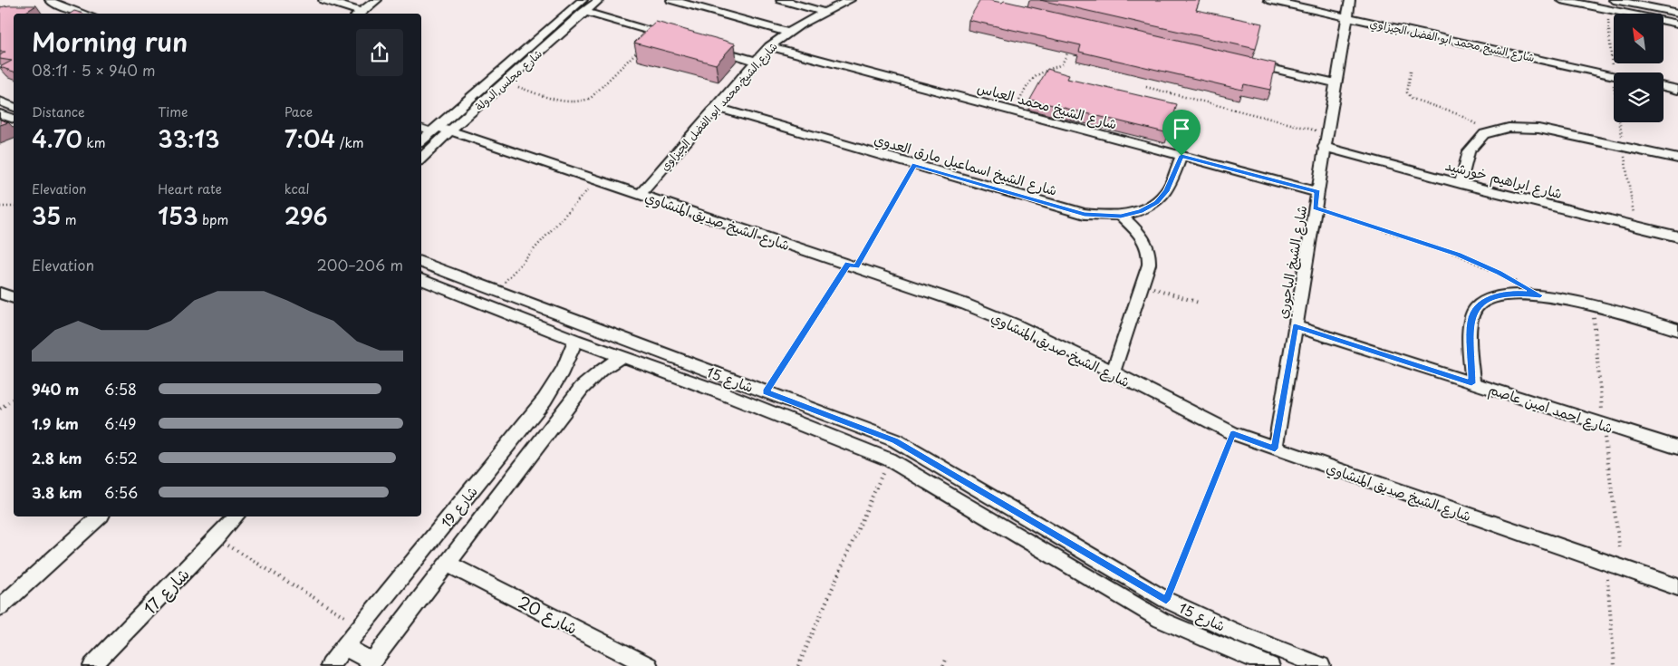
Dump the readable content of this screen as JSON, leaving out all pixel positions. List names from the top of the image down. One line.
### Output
{"streets":{"street":["شارع الشيخ محمد ابو الفضل الجيزاوي","شارع مجلس الدولة","شارع الشيخ محمد العباس","شارع الشيخ اسماعيل مارق العدوي","شارع ابراهيم خورشيد","شارع الشيخ صديق المنشاوي","شارع الشيخ الباجوري","شارع 15","شارع احمد امين عاصم","شارع 19","شارع 17","شارع 20"]},"crossings":[["شارع الشيخ محمد ابو الفضل الجيزاوي","شارع الشيخ محمد العباس"],["شارع الشيخ محمد ابو الفضل الجيزاوي","شارع الشيخ اسماعيل مارق العدوي"],["شارع الشيخ محمد ابو الفضل الجيزاوي","شارع الشيخ صديق المنشاوي"],["شارع الشيخ محمد ابو الفضل الجيزاوي","شارع الشيخ الباجوري"],["شارع مجلس الدولة","شارع الشيخ صديق المنشاوي"],["شارع الشيخ محمد العباس","شارع الشيخ اسماعيل مارق العدوي"],["شارع الشيخ محمد العباس","شارع الشيخ الباجوري"],["شارع ابراهيم خورشيد","شارع الشيخ الباجوري"],["شارع الشيخ صديق المنشاوي","شارع الشيخ الباجوري"],["شارع الشيخ الباجوري","شارع احمد امين عاصم"],["شارع 15","شارع 19"],["شارع 19","شارع 20"]],"north":"top left","page":{"heading":["Morning run","08:11 · 5 × 940 m"],"stats":[["Distance","4.70 km"],["Time","33:13"],["Pace","7:04 /km"],["Elevation","35 m"],["Heart rate","153 bpm"],["kcal","296"]],"chart":["Elevation","200–206 m"],"list":[{"name":"940 m","note":"6:58"},{"name":"1.9 km","note":"6:49"},{"name":"2.8 km","note":"6:52"},{"name":"3.8 km","note":"6:56"}]}}
